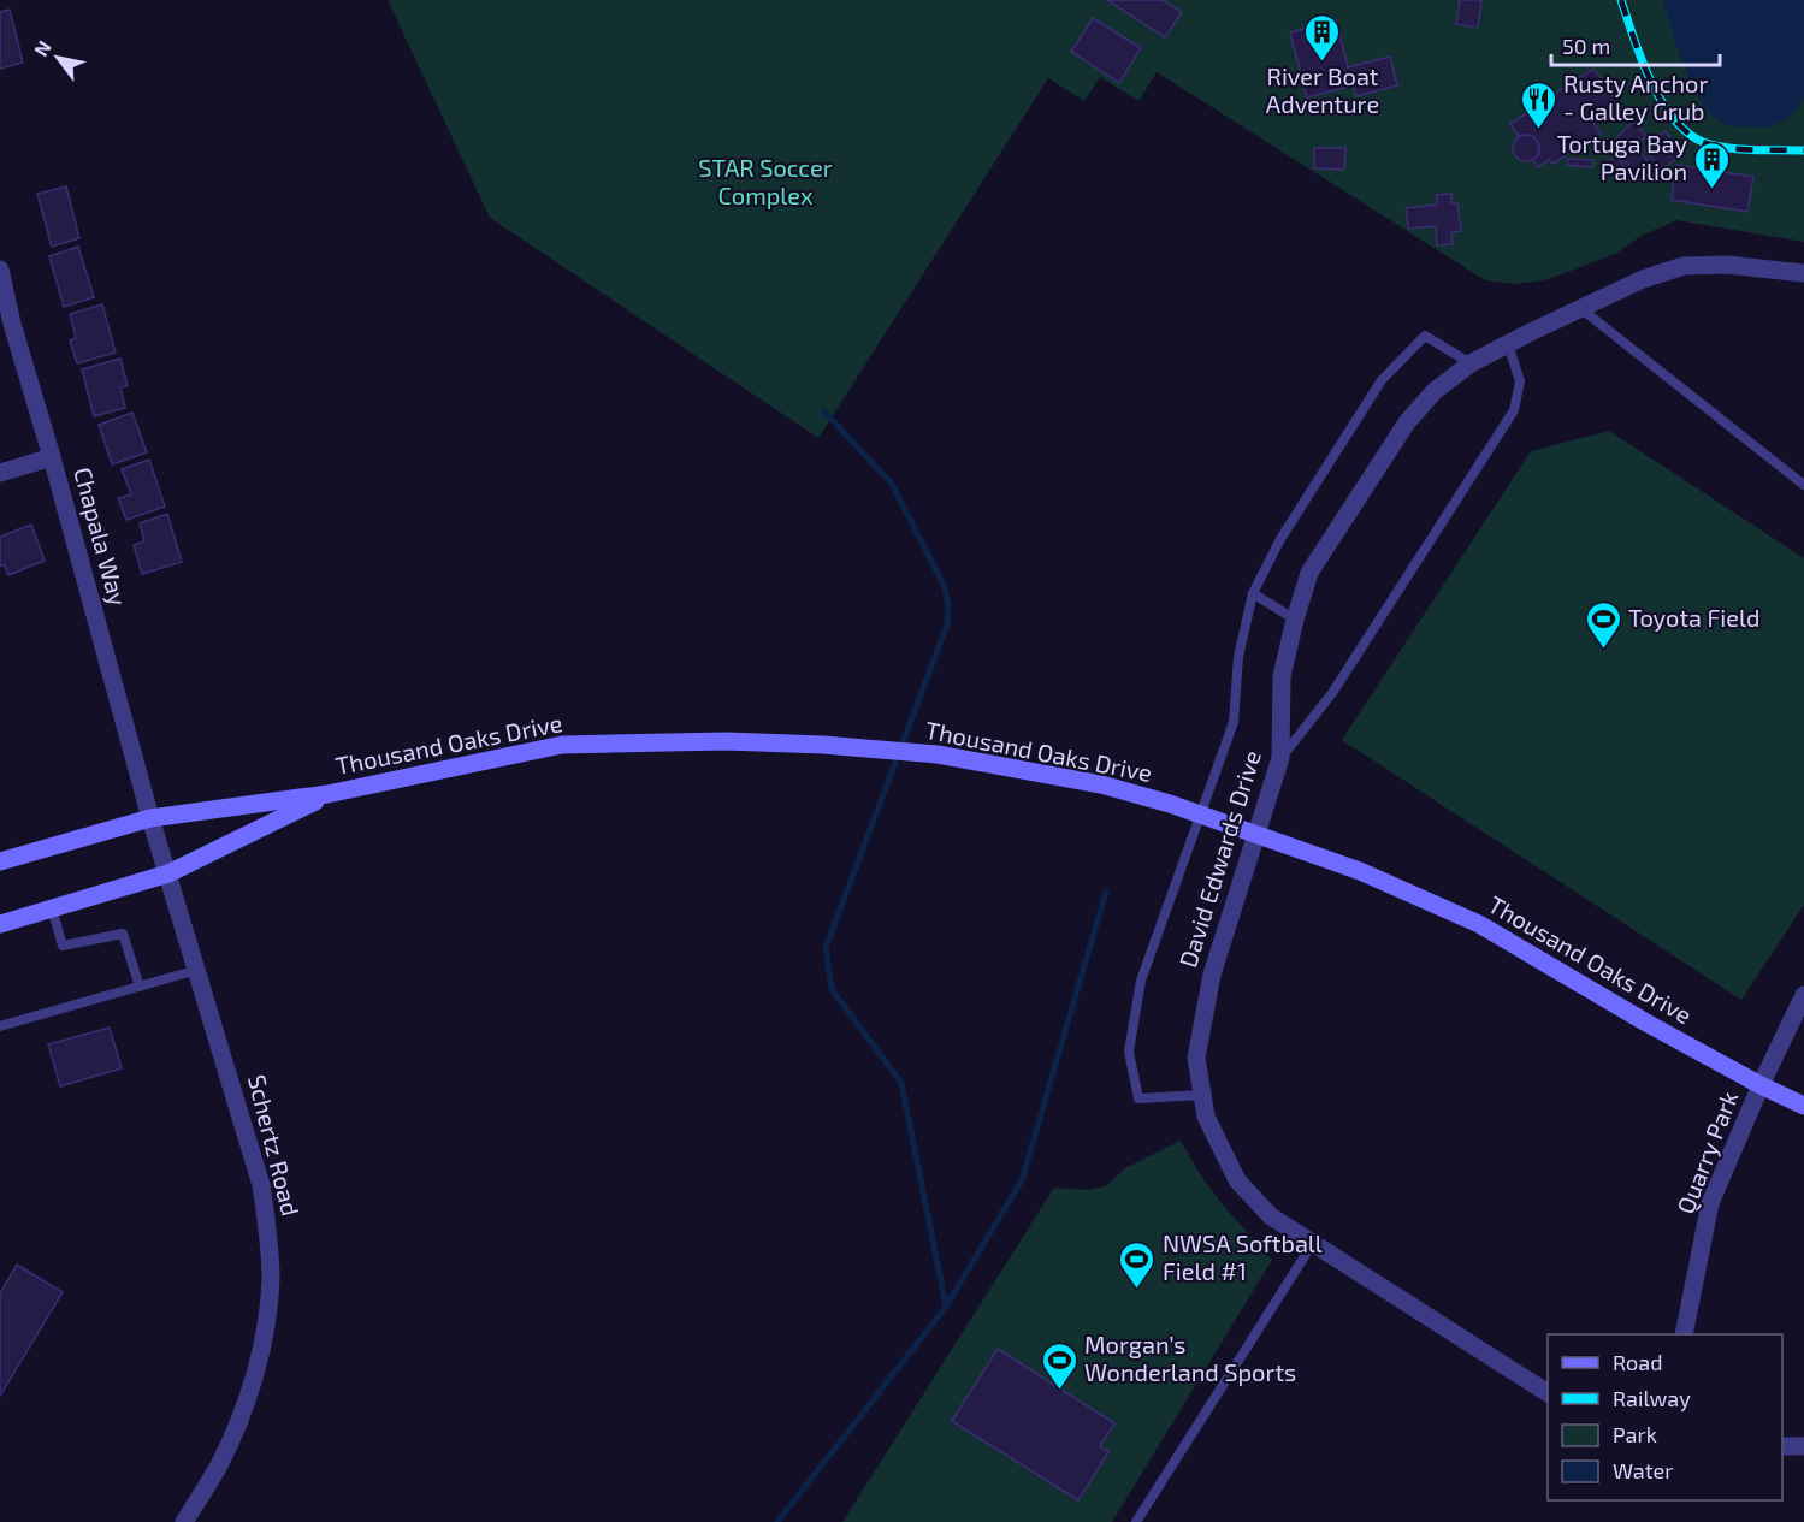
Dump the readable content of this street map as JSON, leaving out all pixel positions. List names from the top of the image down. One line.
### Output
{"streets":{"main road":["Thousand Oaks Drive"],"street":["Chapala Way","David Edwards Drive","Schertz Road","Quarry Park"]},"crossings":[["Chapala Way","Thousand Oaks Drive"],["Chapala Way","Schertz Road"],["Thousand Oaks Drive","Schertz Road"],["Thousand Oaks Drive","Quarry Park"]],"parks":["STAR Soccer Complex"],"places":{"building":["River Boat Adventure","Tortuga Bay Pavilion"],"restaurant":["Rusty Anchor - Galley Grub"],"sports":["Toyota Field","NWSA Softball Field #1","Morgan’s Wonderland Sports"]},"legend":["Road","Railway","Park","Water"],"scale_bar":"50 m","north":"top left"}
